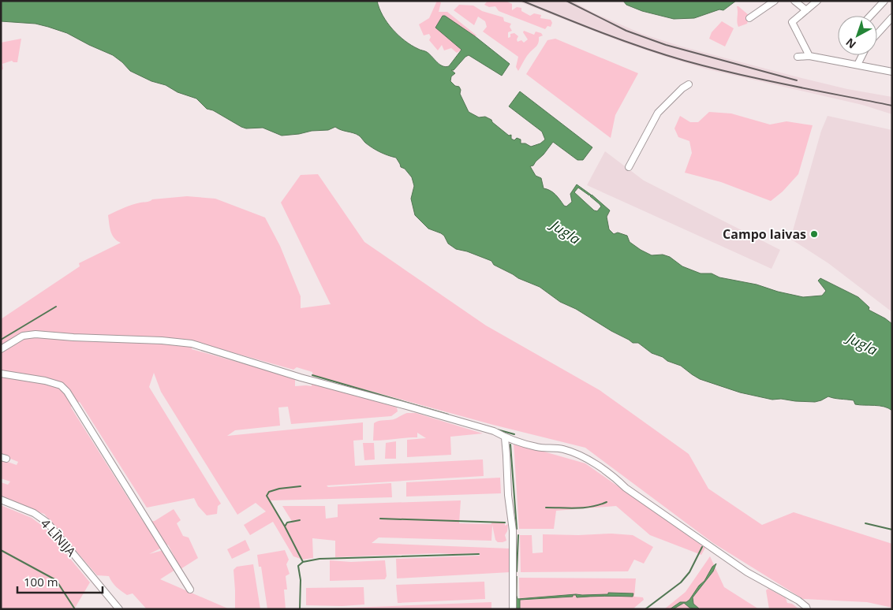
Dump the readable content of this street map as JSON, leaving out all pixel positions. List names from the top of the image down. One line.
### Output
{"streets":{"street":["4 LĪNIJA"]},"water":["Jugla"],"places":["Campo laivas"],"scale_bar":"100 m","north":"bottom left"}
